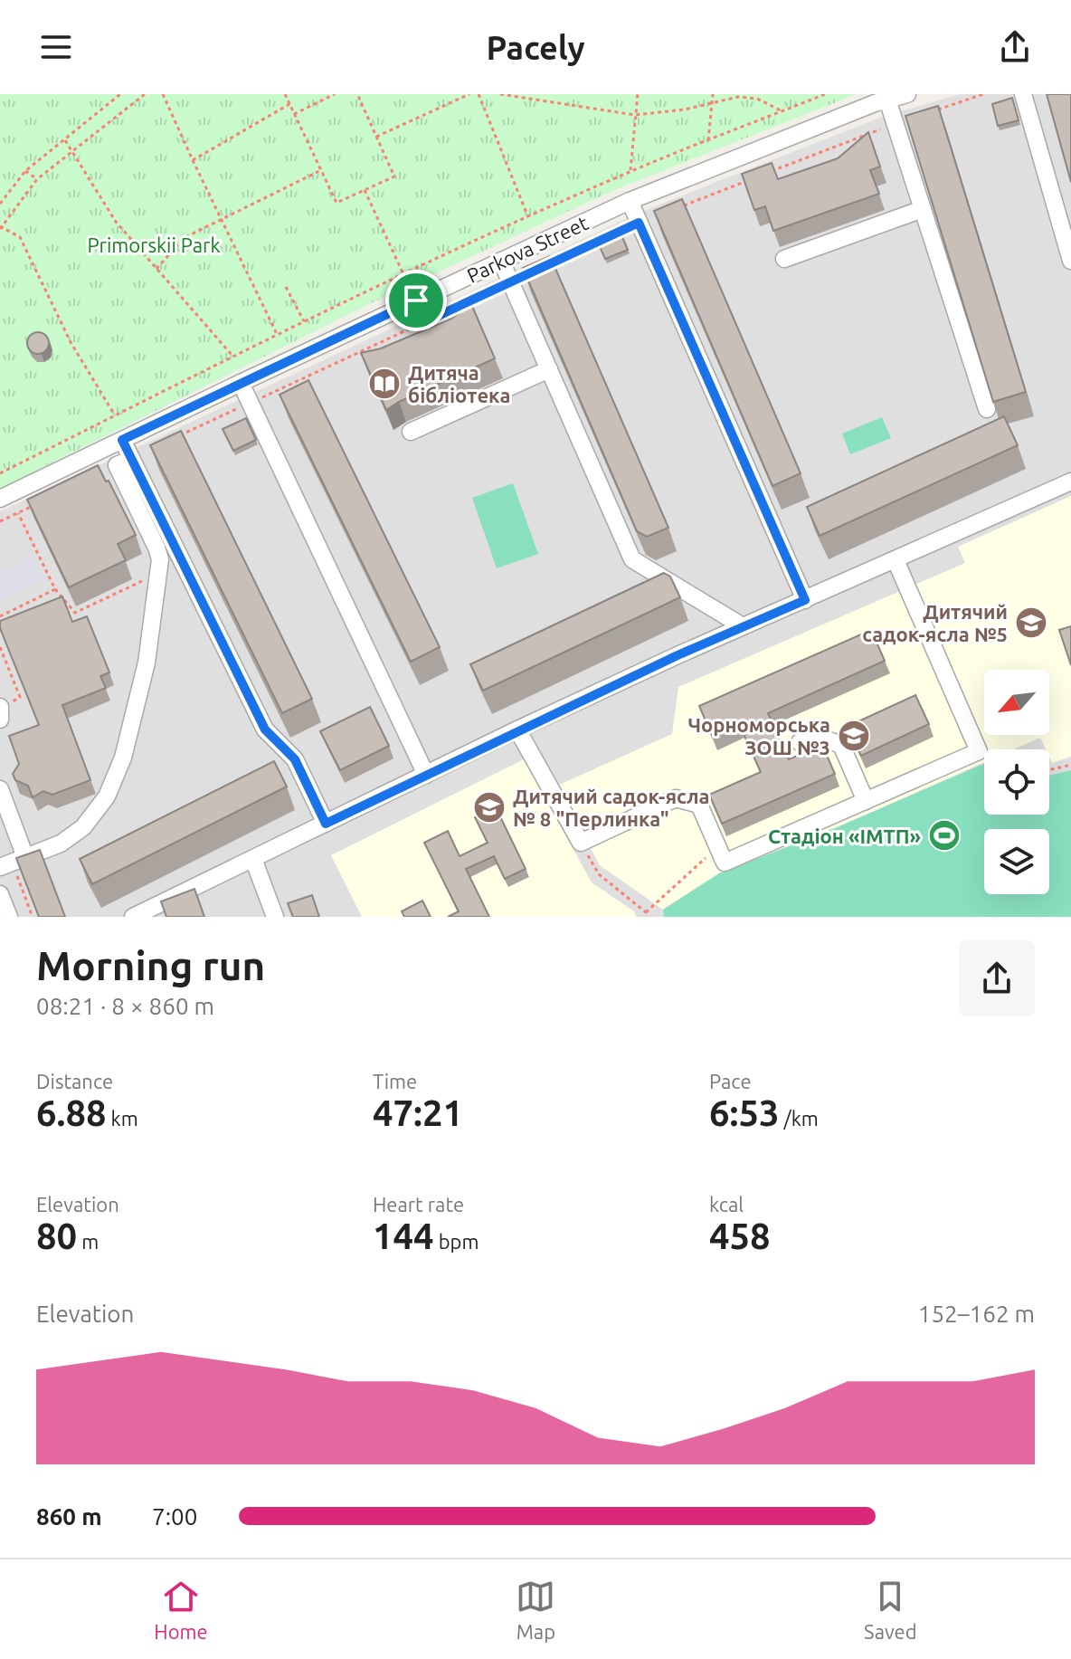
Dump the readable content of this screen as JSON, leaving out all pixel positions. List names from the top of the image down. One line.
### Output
{"streets":{"street":["Parkova Street"]},"parks":["Primorskii Park"],"places":{"library":["Дитяча бібліотека"],"school or university":["Дитячий садок-ясла №5","Чорноморська ЗОШ №3","Дитячий садок-ясла № 8 \"Перлинка\""],"sports":["Стадіон «ІМТП»"]},"north":"bottom left","page":{"header":"Pacely","heading":["Morning run","08:21 · 8 × 860 m"],"stats":[["Distance","6.88 km"],["Time","47:21"],["Pace","6:53 /km"],["Elevation","80 m"],["Heart rate","144 bpm"],["kcal","458"]],"chart":["Elevation","152–162 m"],"list":[{"name":"860 m","note":"7:00"}],"tabs":["Home","Map","Saved"]}}
